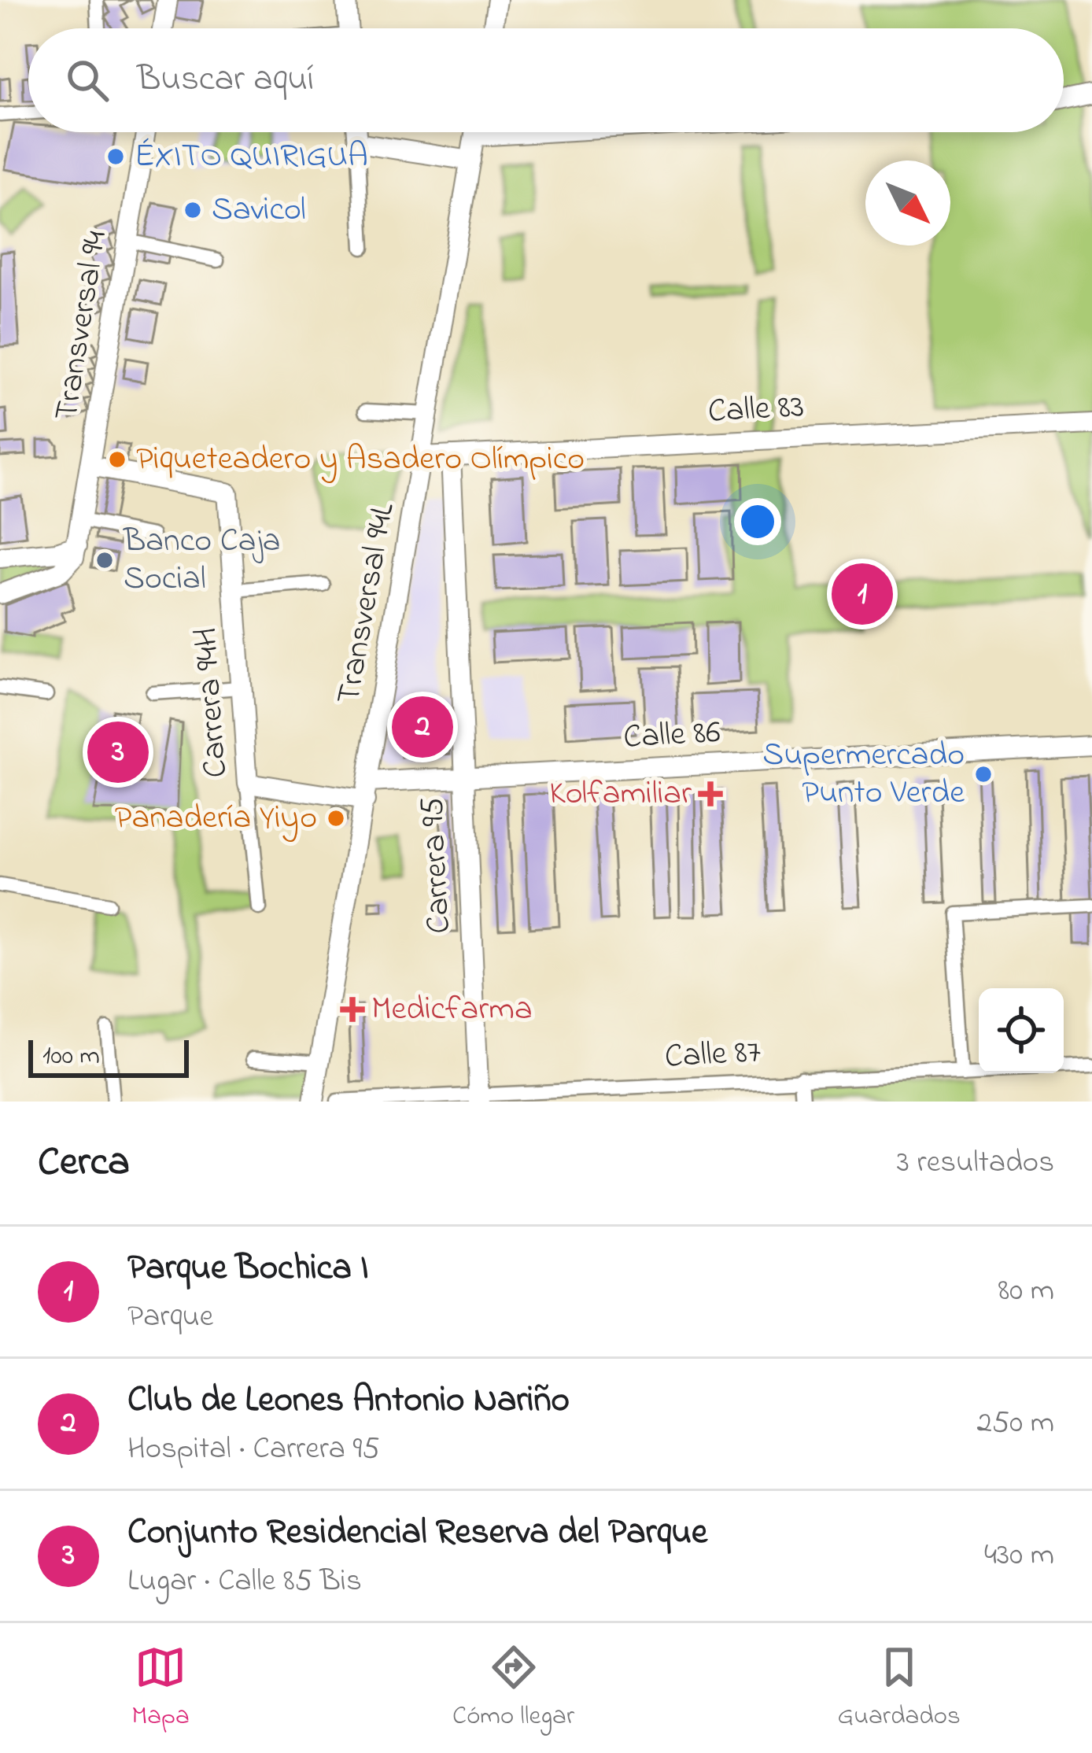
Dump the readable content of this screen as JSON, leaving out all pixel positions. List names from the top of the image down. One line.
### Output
{"streets":{"street":["Transversal 94","Calle 83","Transversal 94L","Carrera 94H","Calle 86","Carrera 95","Calle 87"]},"crossings":[["Transversal 94","Carrera 94H"],["Calle 83","Transversal 94L"],["Calle 83","Carrera 95"],["Transversal 94L","Calle 86"],["Carrera 94H","Calle 86"],["Calle 86","Carrera 95"],["Carrera 95","Calle 87"]],"places":{"other":["ÉXITO QUIRIGUA","Savicol","Piqueteadero y Asadero Olímpico","Banco Caja Social","Supermercado Punto Verde","Panadería Yiyo"],"health":["Kolfamiliar","Medicfarma"]},"scale_bar":"100 m","north":"bottom right","page":{"search":"Buscar aquí","pins":["1","2","3"],"scale":"100 m","heading":["Cerca","3 resultados"],"list":[{"mark":"1","name":"Parque Bochica I","note":"Parque","value":"80 m"},{"mark":"2","name":"Club de Leones Antonio Nariño","note":"Hospital · Carrera 95","value":"250 m"},{"mark":"3","name":"Conjunto Residencial Reserva del Parque","note":"Lugar · Calle 85 Bis","value":"430 m"}],"nav":["Mapa","Cómo llegar","Guardados"]}}
